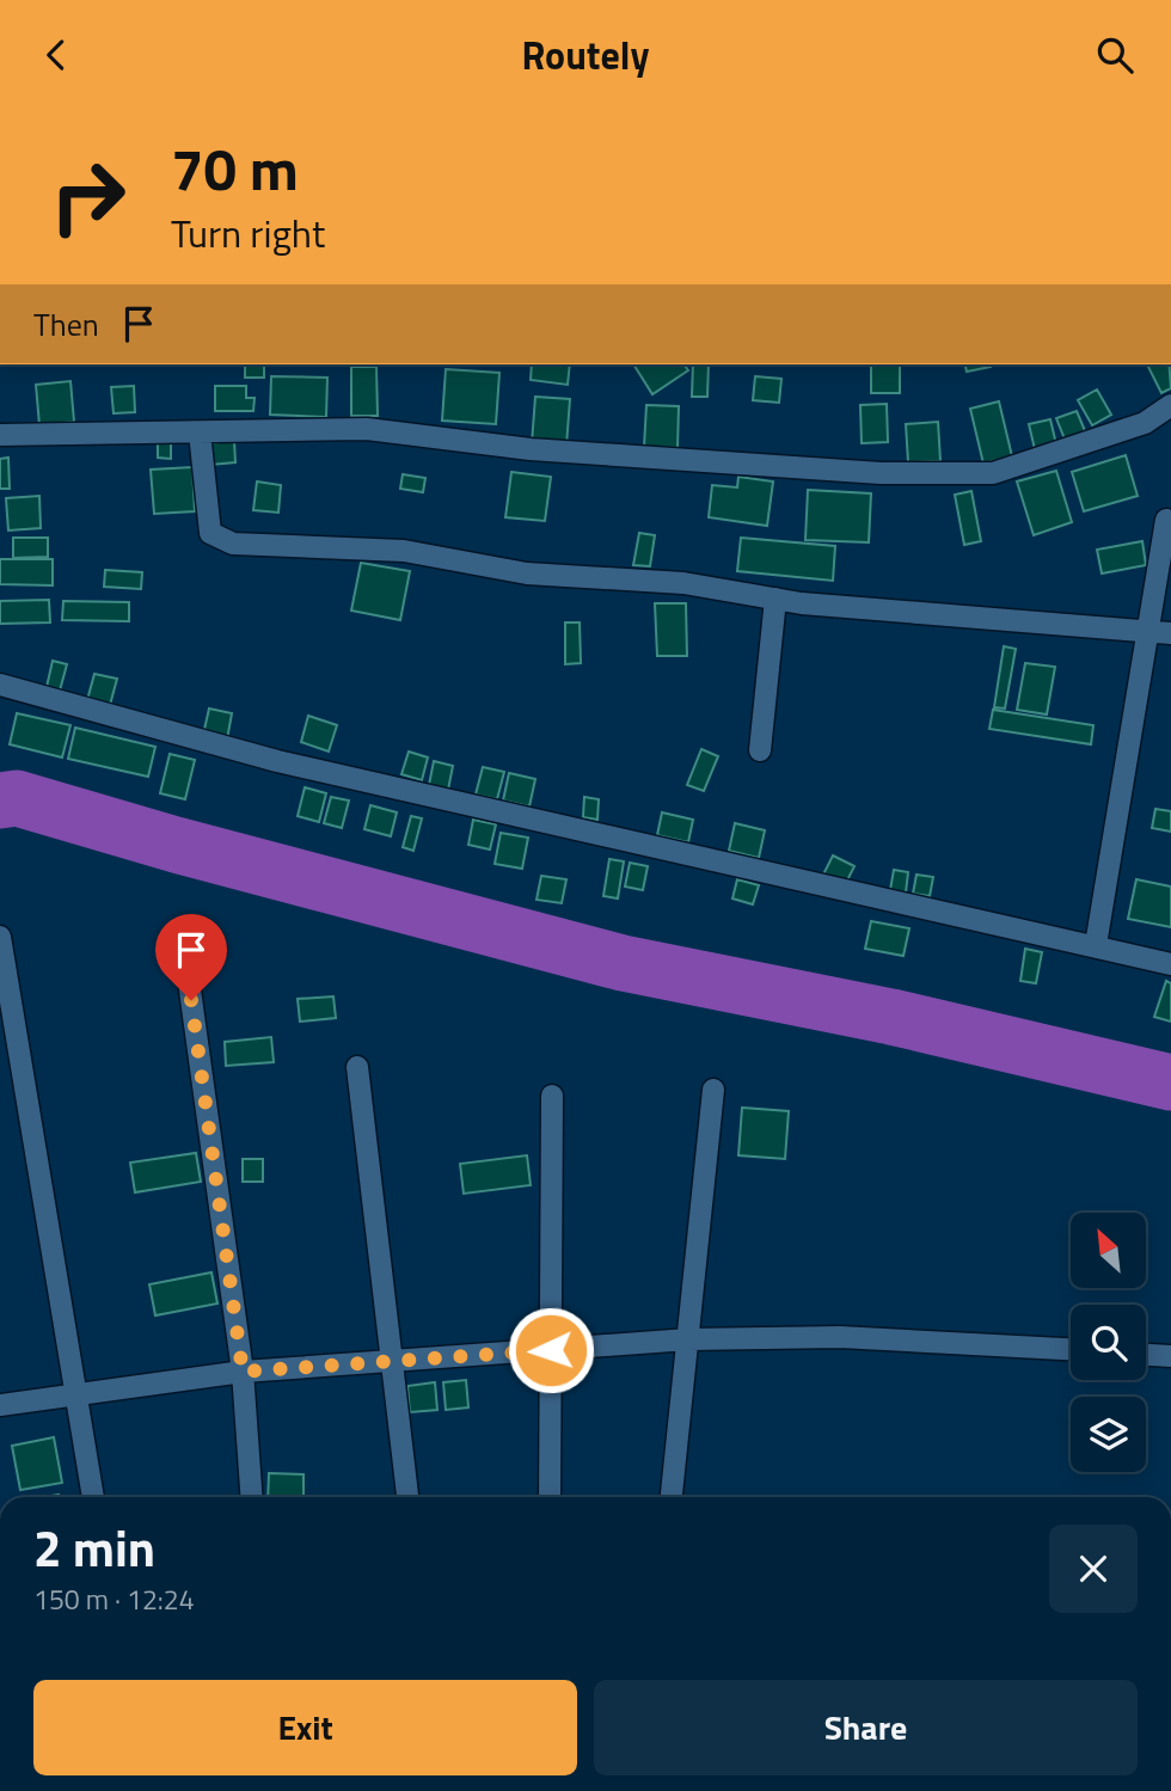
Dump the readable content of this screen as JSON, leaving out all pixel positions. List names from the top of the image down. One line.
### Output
{"north":"top left","page":{"header":"Routely","turn":["70 m","Turn right"],"then":"Then","heading":["2 min","150 m · 12:24"],"buttons":["Exit","Share"]}}
